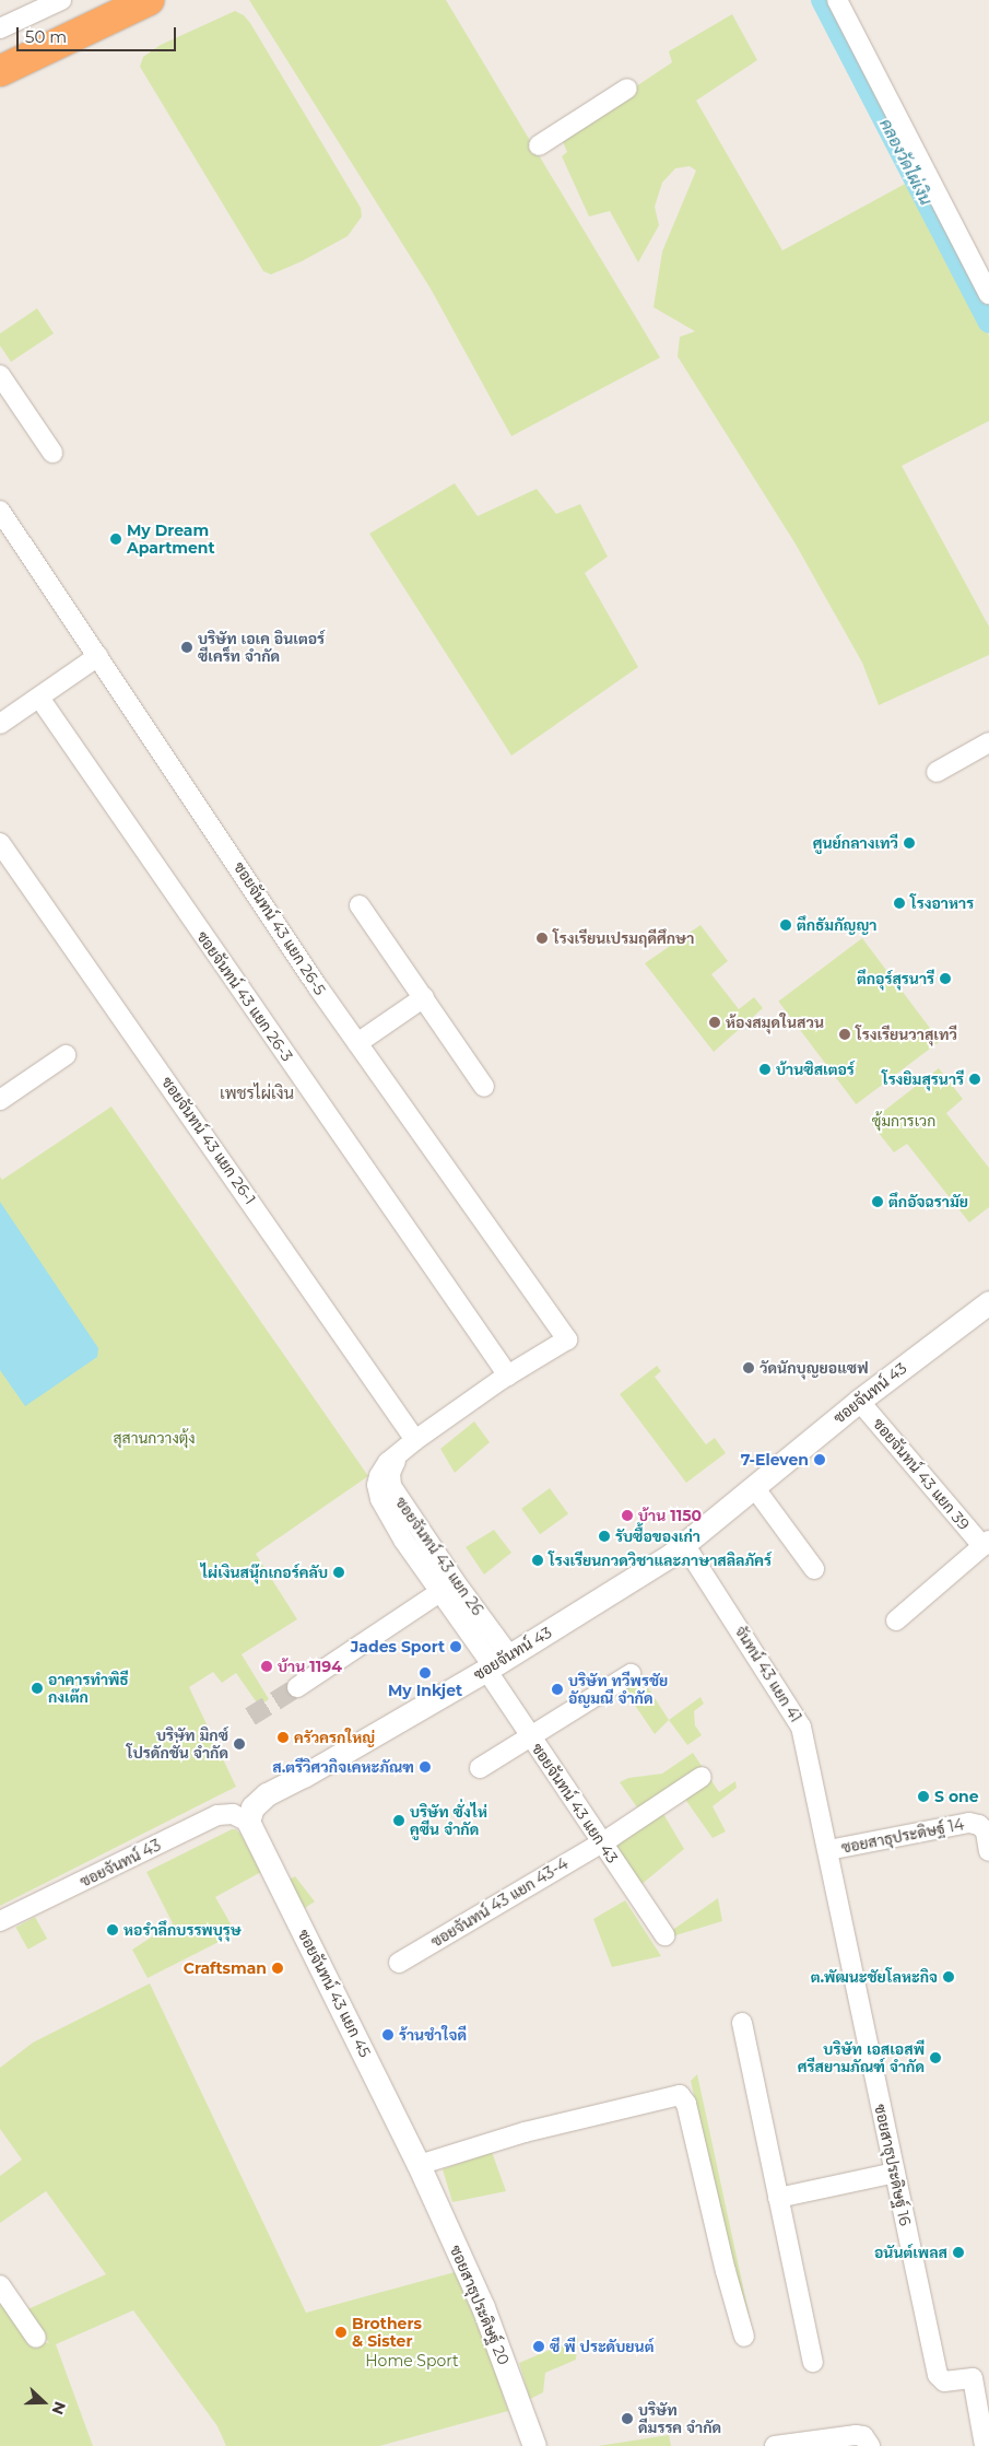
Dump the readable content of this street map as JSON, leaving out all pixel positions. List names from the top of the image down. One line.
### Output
{"streets":{"street":["ซอยจันทน์ 43 แยก 26-5","ซอยจันทน์ 43 แยก 26-3","ซอยจันทน์ 43 แยก 26-1","ซอยจันทน์ 43","ซอยจันทน์ 43 แยก 39","ซอยจันทน์ 43 แยก 26","จันทน์ 43 แยก 41","ซอยจันทน์ 43 แยก 43","ซอยสาธุประดิษฐ์ 14","ซอยจันทน์ 43 แยก 43-4","ซอยจันทน์ 43 แยก 45","ซอยสาธุประดิษฐ์ 16","ซอยสาธุประดิษฐ์ 20"]},"crossings":[["ซอยจันทน์ 43 แยก 26-5","ซอยจันทน์ 43 แยก 26-3"],["ซอยจันทน์ 43 แยก 26-1","ซอยจันทน์ 43 แยก 26"],["ซอยจันทน์ 43","ซอยจันทน์ 43 แยก 39"],["ซอยจันทน์ 43","ซอยจันทน์ 43 แยก 26"],["ซอยจันทน์ 43","จันทน์ 43 แยก 41"],["ซอยจันทน์ 43","ซอยจันทน์ 43 แยก 43"],["ซอยจันทน์ 43","ซอยจันทน์ 43 แยก 45"],["ซอยจันทน์ 43 แยก 26","ซอยจันทน์ 43 แยก 43"],["จันทน์ 43 แยก 41","ซอยสาธุประดิษฐ์ 14"],["จันทน์ 43 แยก 41","ซอยสาธุประดิษฐ์ 16"],["ซอยจันทน์ 43 แยก 43","ซอยจันทน์ 43 แยก 43-4"],["ซอยสาธุประดิษฐ์ 14","ซอยสาธุประดิษฐ์ 16"],["ซอยจันทน์ 43 แยก 45","ซอยสาธุประดิษฐ์ 20"]],"districts":["เพชรไผ่เงิน"],"water":["คลองวัดไผ่เงิน"],"parks":["ซุ้มการเวก","สุสานกวางตุ้ง","Home Sport"],"places":["My Dream Apartment","บริษัท เอเค อินเตอร์ ซีเคร็ท จำกัด","ศูนย์กลางเทวี","โรงอาหาร","ตึกธัมกัญญา","โรงเรียนเปรมฤดีศึกษา","ตึกอุร์สุรนารี","ห้องสมุดในสวน","โรงเรียนวาสุเทวี","บ้านซิสเตอร์","โรงยิมสุรนารี","ตึกอัจฉรามัย","วัดนักบุญยอแซฟ","7-Eleven","บ้าน 1150","รับซื้อของเก่า","โรงเรียนกวดวิชาและภาษาสลิลภัคร์","ไผ่เงินสนุ๊กเกอร์คลับ","Jades Sport","บ้าน 1194","My Inkjet","อาคารทำพิธี กงเต๊ก","บริษัท ทวีพรชัย อัญมณี จำกัด","ครัวครกใหญ่","บริษัท มิกซ์ โปรดักชั่น จำกัด","ส.ตรีวิศวกิจเคหะภัณฑ","S one","บริษัท ซั่งไห่ คูซีน จำกัด","หอรำลึกบรรพบุรุษ","Craftsman","ต.พัฒนะชัยโลหะกิจ","ร้านชำใจดี","บริษัท เอสเอสพี ศรีสยามภัณฑ์ จำกัด","อนันต์เพลส","Brothers & Sister","ซี พี ประดับยนต์","บริษัท ดีมรรค จำกัด"],"scale_bar":"50 m","north":"right"}
